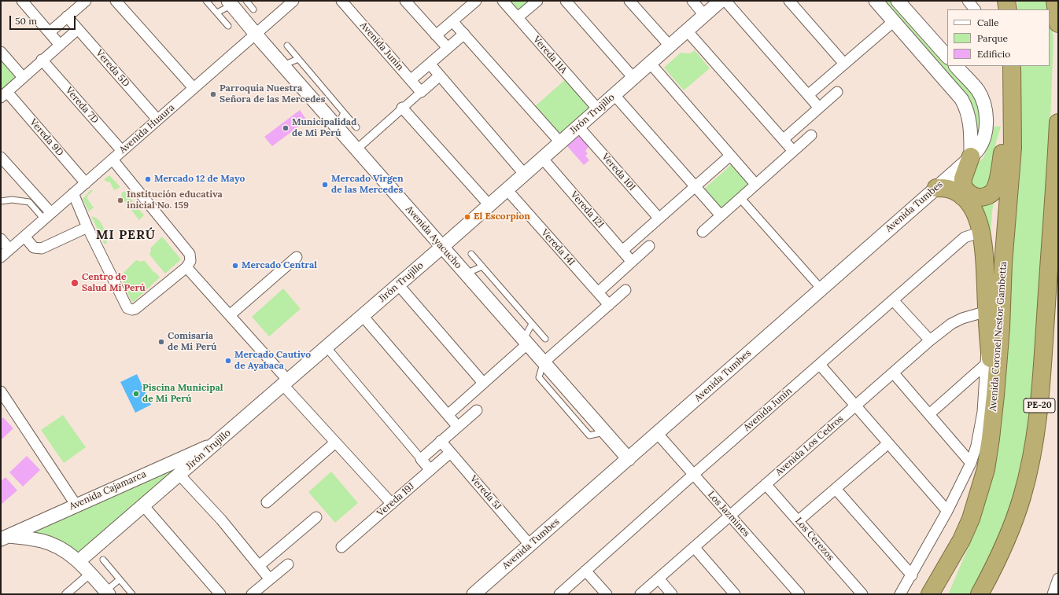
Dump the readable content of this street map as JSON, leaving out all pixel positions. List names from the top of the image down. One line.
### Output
{"streets":{"highway":["Avenida Coronel Nestor Gambetta","PE-20"],"street":["Avenida Junín","Vereda 11A","Vereda 5D","Vereda 7D","Jirón Trujillo","Avenida Huaura","Vereda 9D","Vereda 10I","Avenida Tumbes","Vereda 12I","Avenida Ayacucho","Vereda 14I","Avenida Los Cedros","Avenida Cajamarca","Vereda 5J","Vereda 19J","Los Jazmines","Los Cerezos"]},"crossings":[["Avenida Junín","Los Jazmines"],["Vereda 11A","Jirón Trujillo"],["Vereda 5D","Avenida Huaura"],["Vereda 7D","Avenida Huaura"],["Jirón Trujillo","Vereda 10I"],["Jirón Trujillo","Vereda 12I"],["Jirón Trujillo","Avenida Ayacucho"],["Jirón Trujillo","Vereda 14I"],["Jirón Trujillo","Avenida Cajamarca"],["Avenida Huaura","Vereda 9D"],["Avenida Huaura","Avenida Ayacucho"],["Avenida Tumbes","Avenida Ayacucho"],["Avenida Tumbes","Vereda 5J"],["Avenida Tumbes","Los Jazmines"],["Avenida Los Cedros","Los Jazmines"],["Avenida Los Cedros","Los Cerezos"],["Vereda 5J","Vereda 19J"]],"districts":["MI PERÚ"],"places":["Parroquia Nuestra Señora de las Mercedes","Municipalidad de Mi Perú","Mercado 12 de Mayo","Mercado Virgen de las Mercedes","Institución educativa inicial No. 159","El Escorpion","Mercado Central","Centro de Salud Mi Perú","Comisaría de Mi Perú","Mercado Cautivo de Ayabaca","Piscina Municipal de Mi Perú"],"legend":["Calle","Parque","Edificio"],"scale_bar":"50 m"}
